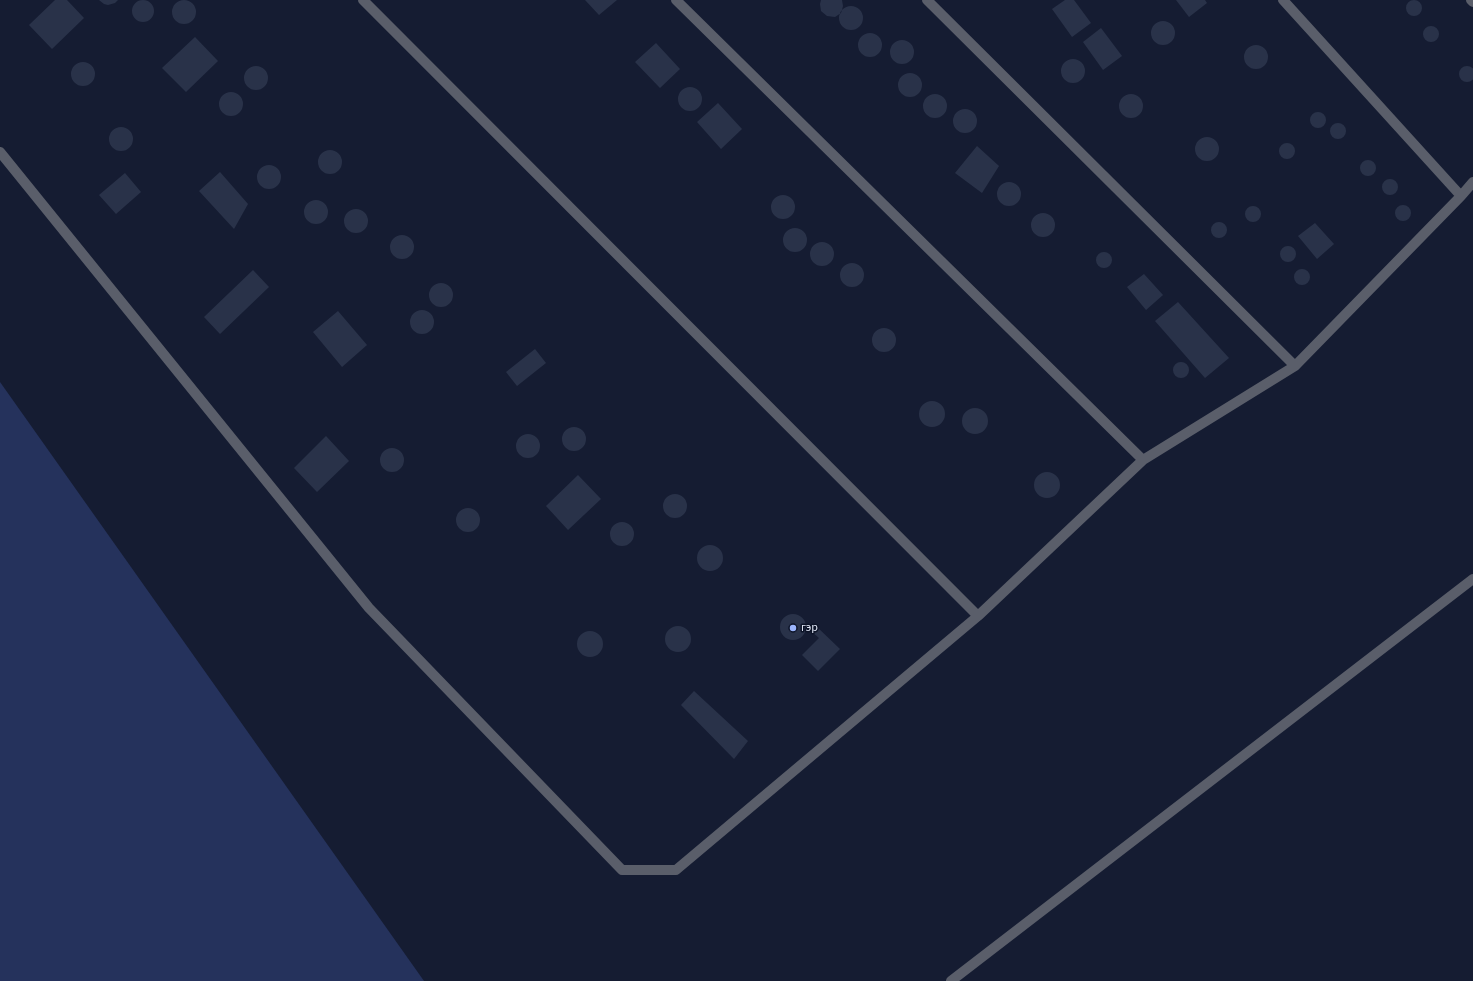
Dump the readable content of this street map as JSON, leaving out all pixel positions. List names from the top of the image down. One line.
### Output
{"places":["гэр"]}
